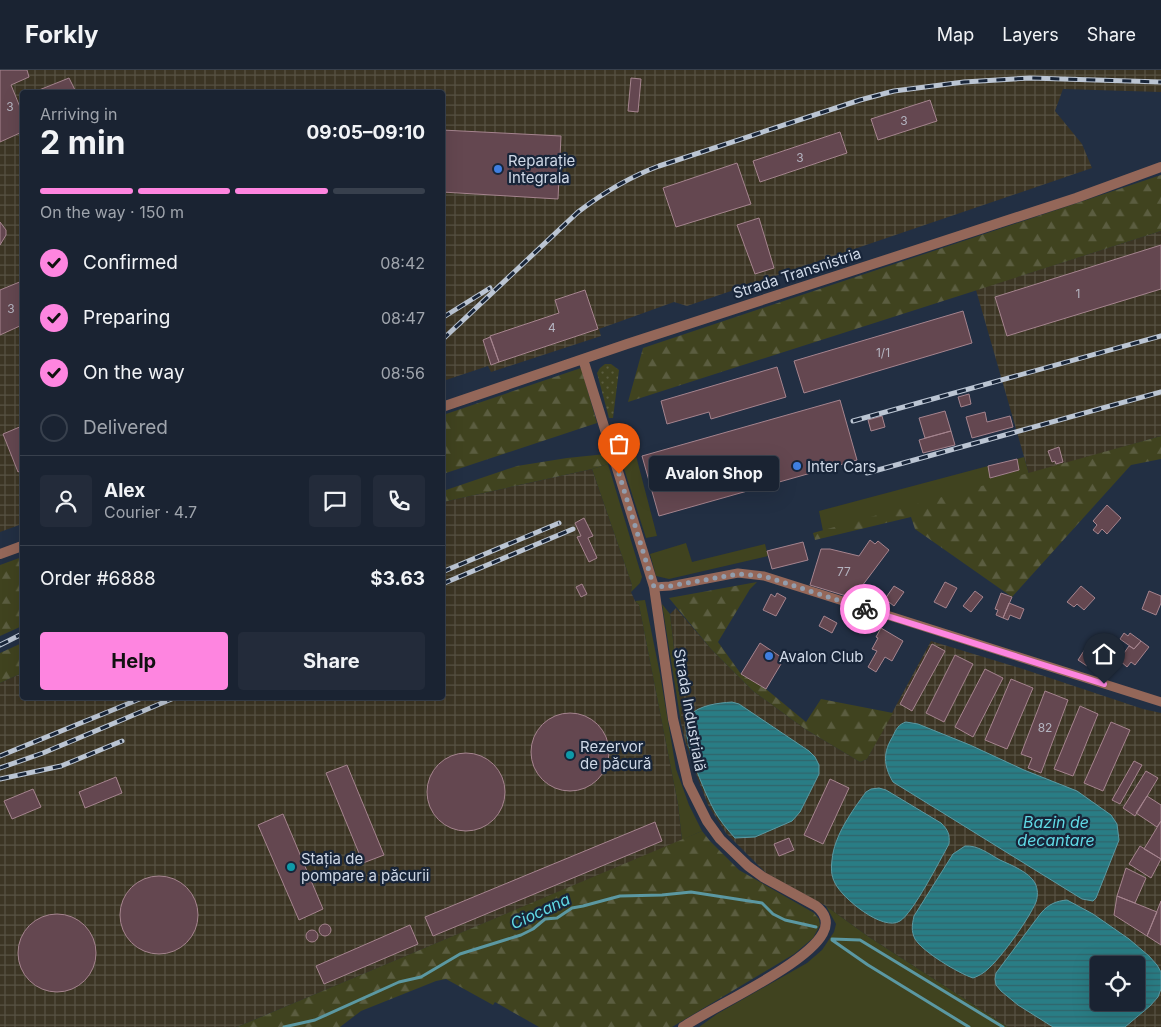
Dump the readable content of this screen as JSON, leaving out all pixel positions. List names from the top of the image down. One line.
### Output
{"streets":{"street":["Strada Transnistria","Strada Industrială"]},"crossings":[["Strada Transnistria","Strada Industrială"]],"water":["Bazin de decantare","Ciocana"],"places":["Reparație Integrala","Inter Cars","Avalon Shop","Avalon Club","Rezervor de păcură","Stația de pompare a păcurii"],"house_numbers":["3","3","3","1","3","4","1/1","77","82"],"page":{"header":"Forkly","nav":["Map","Layers","Share"],"heading":["2 min","Arriving in","09:05–09:10"],"panel":["Alex","Courier · 4.7","Order #6888","$3.63"],"bar":"On the way · 150 m","list":[["Confirmed","08:42"],["Preparing","08:47"],["On the way","08:56"],"Delivered"],"bubble":"Avalon Shop","buttons":["Help","Share"]}}
